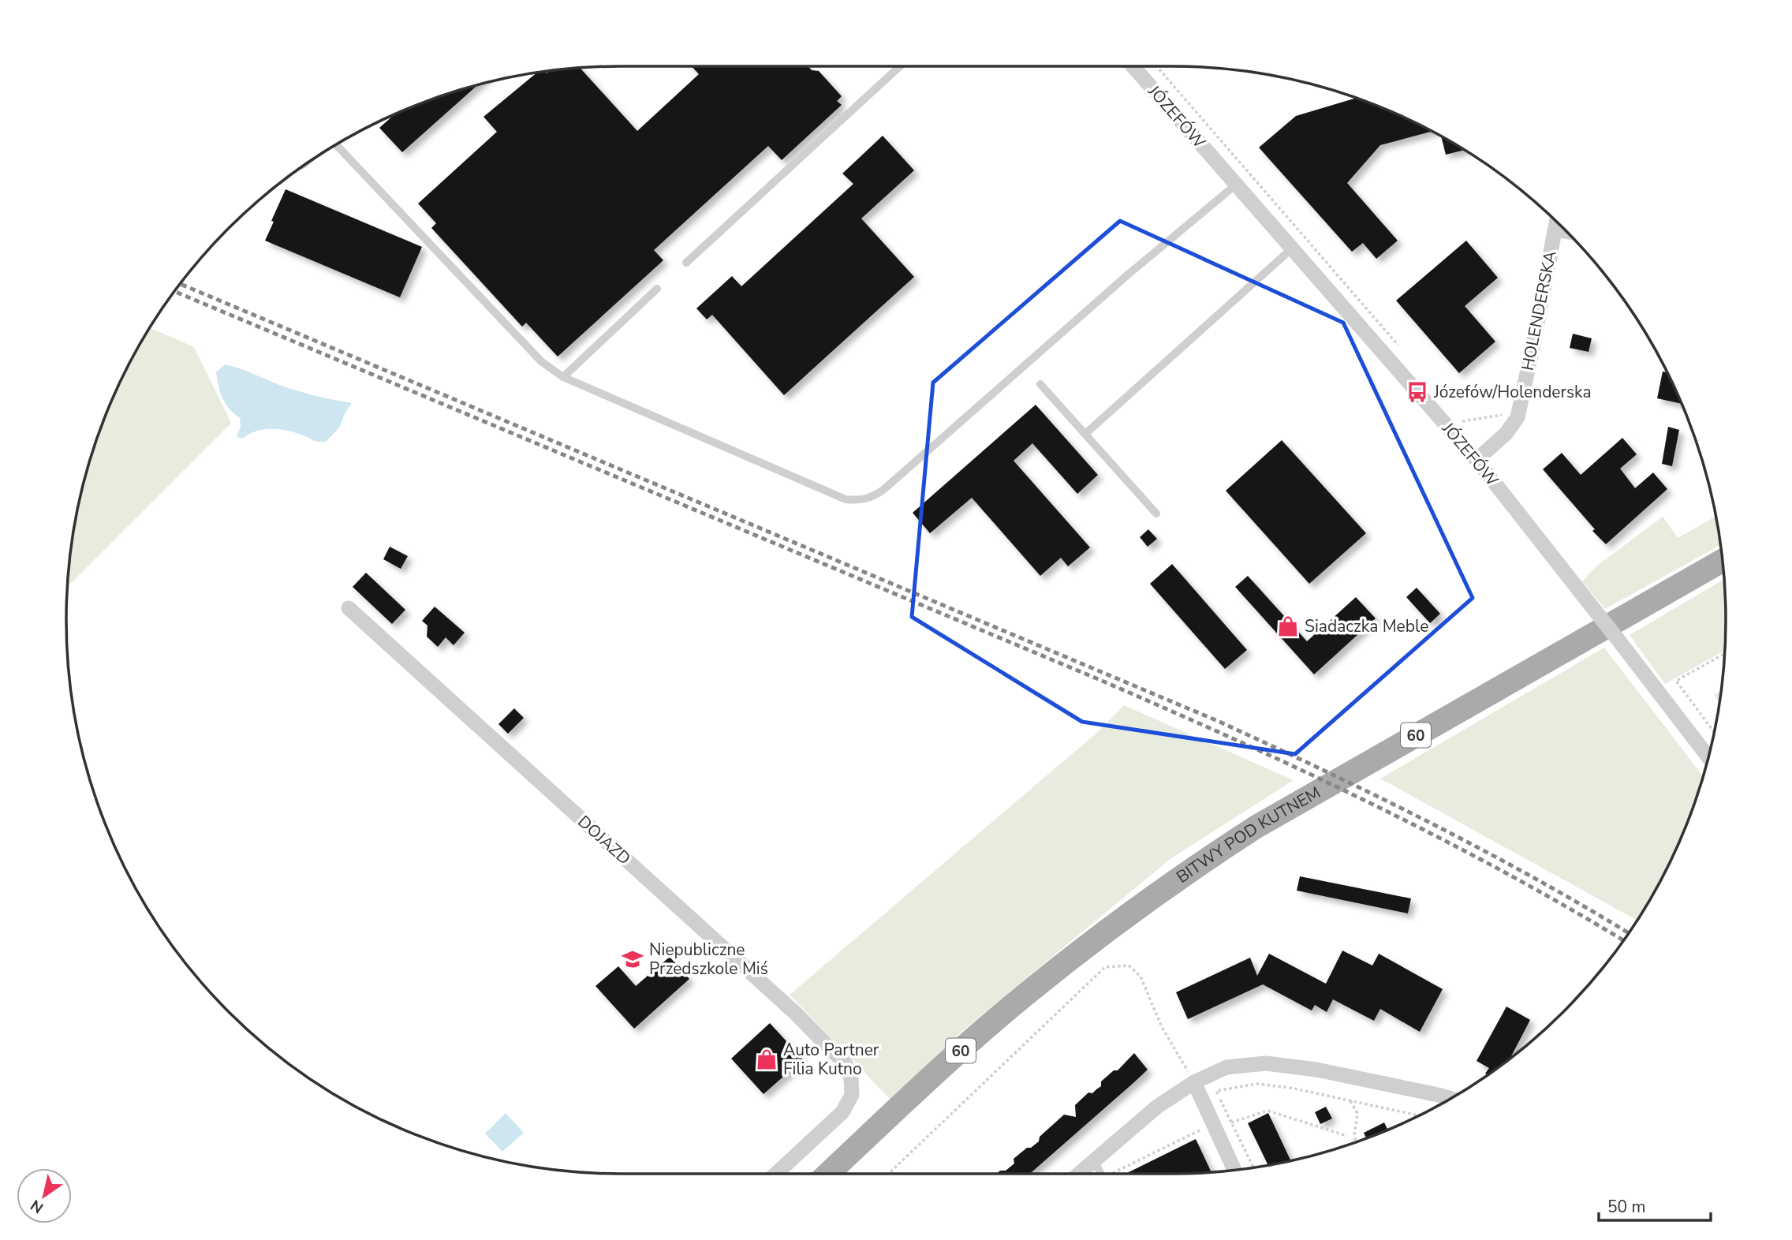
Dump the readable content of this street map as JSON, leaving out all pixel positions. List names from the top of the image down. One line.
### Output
{"streets":{"main road":["60","BITWY POD KUTNEM"],"street":["JÓZEFÓW","HOLENDERSKA","DOJAZD"]},"crossings":[["JÓZEFÓW","HOLENDERSKA"]],"places":{"bus stop":["Józefów/Holenderska"],"shop":["Siadaczka Meble","Auto Partner Filia Kutno"],"school or university":["Niepubliczne Przedszkole Miś"]},"scale_bar":"50 m","north":"bottom left"}
